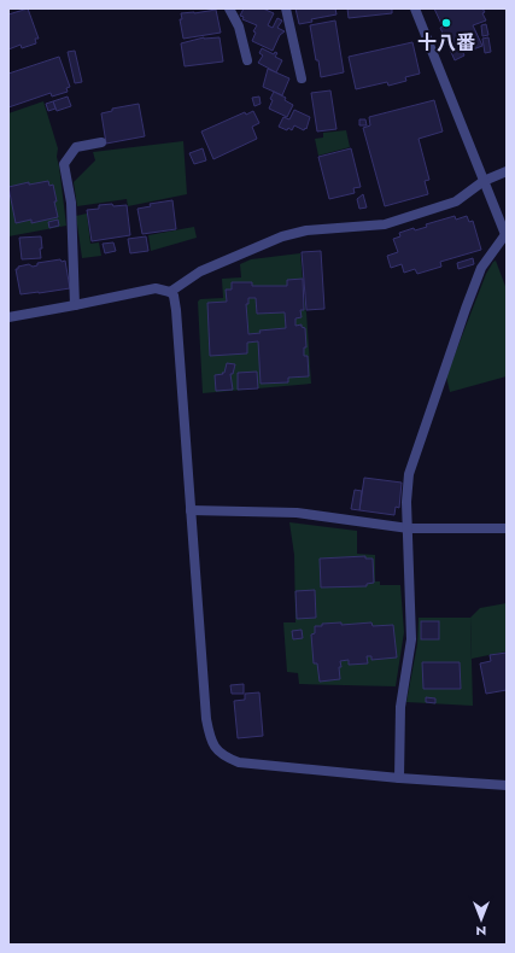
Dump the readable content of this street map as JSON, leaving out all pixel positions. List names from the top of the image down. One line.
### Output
{"places":["十八番"],"north":"bottom"}
